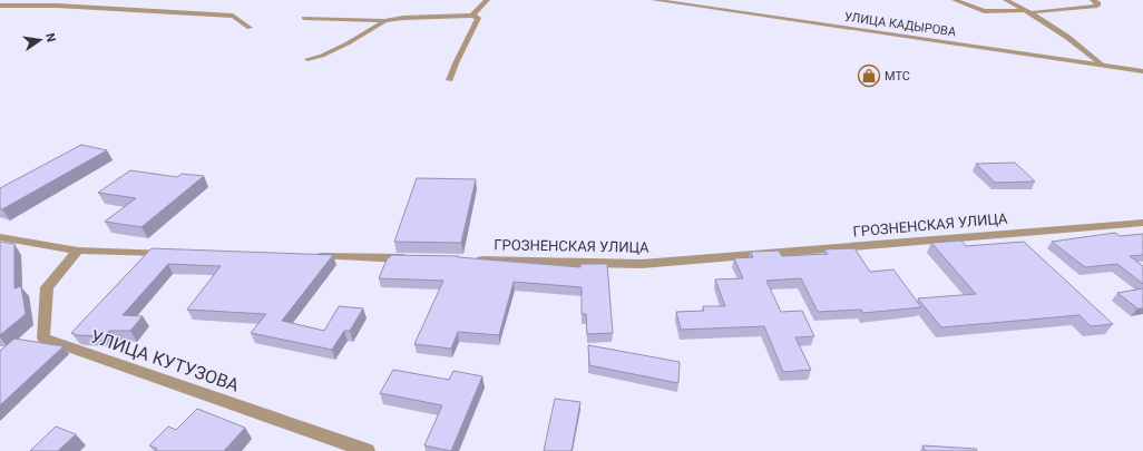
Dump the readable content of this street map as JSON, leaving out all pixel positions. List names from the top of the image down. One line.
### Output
{"streets":{"street":["УЛИЦА КАДЫРОВА","ГРОЗНЕНСКАЯ УЛИЦА","УЛИЦА КУТУЗОВА"]},"places":{"shop":["МТС"]},"north":"right"}
